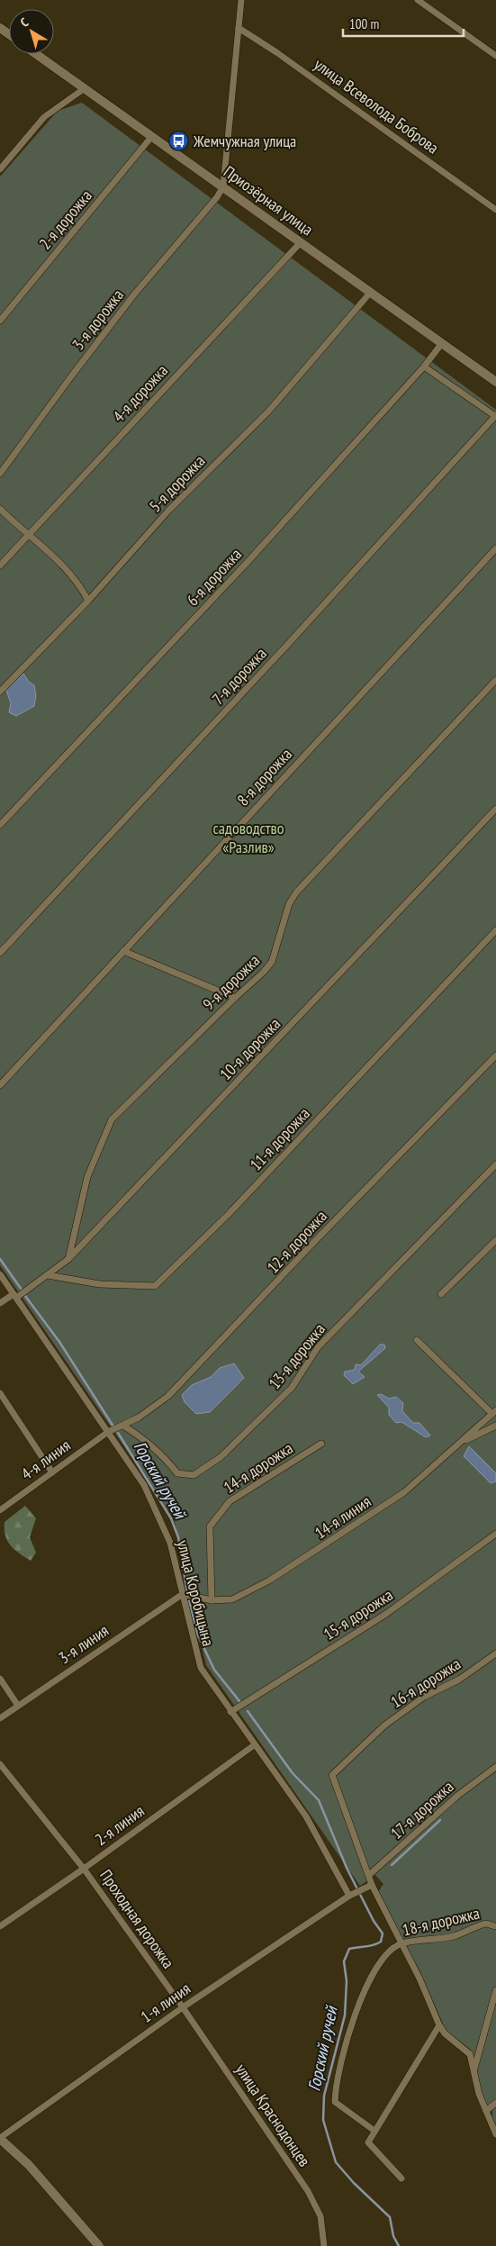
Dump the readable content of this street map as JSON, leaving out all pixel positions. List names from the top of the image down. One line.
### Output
{"streets":{"street":["улица Всеволода Боброва","Приозёрная улица","2-я дорожка","3-я дорожка","4-я дорожка","5-я дорожка","6-я дорожка","7-я дорожка","8-я дорожка","9-я дорожка","10-я дорожка","11-я дорожка","12-я дорожка","13-я дорожка","4-я линия","14-я дорожка","14-я линия","улица Коробицына","15-я дорожка","3-я линия","16-я дорожка","17-я дорожка","2-я линия","Проходная дорожка","18-я дорожка","1-я линия","улица Краснодонцев"]},"crossings":[["Приозёрная улица","2-я дорожка"],["Приозёрная улица","3-я дорожка"],["Приозёрная улица","4-я дорожка"],["Приозёрная улица","5-я дорожка"],["Приозёрная улица","6-я дорожка"],["9-я дорожка","10-я дорожка"],["10-я дорожка","11-я дорожка"],["10-я дорожка","улица Коробицына"],["12-я дорожка","13-я дорожка"],["12-я дорожка","4-я линия"],["12-я дорожка","улица Коробицына"],["4-я линия","улица Коробицына"],["14-я дорожка","14-я линия"],["14-я линия","улица Коробицына"],["14-я линия","3-я линия"],["улица Коробицына","15-я дорожка"],["улица Коробицына","3-я линия"],["улица Коробицына","2-я линия"],["улица Коробицына","1-я линия"],["16-я дорожка","17-я дорожка"],["2-я линия","Проходная дорожка"],["Проходная дорожка","1-я линия"],["Проходная дорожка","улица Краснодонцев"],["1-я линия","улица Краснодонцев"]],"water":["Горский ручей"],"parks":["садоводство «Разлив»"],"places":{"bus stop":["Жемчужная улица"]},"scale_bar":"100 m","north":"top left"}
